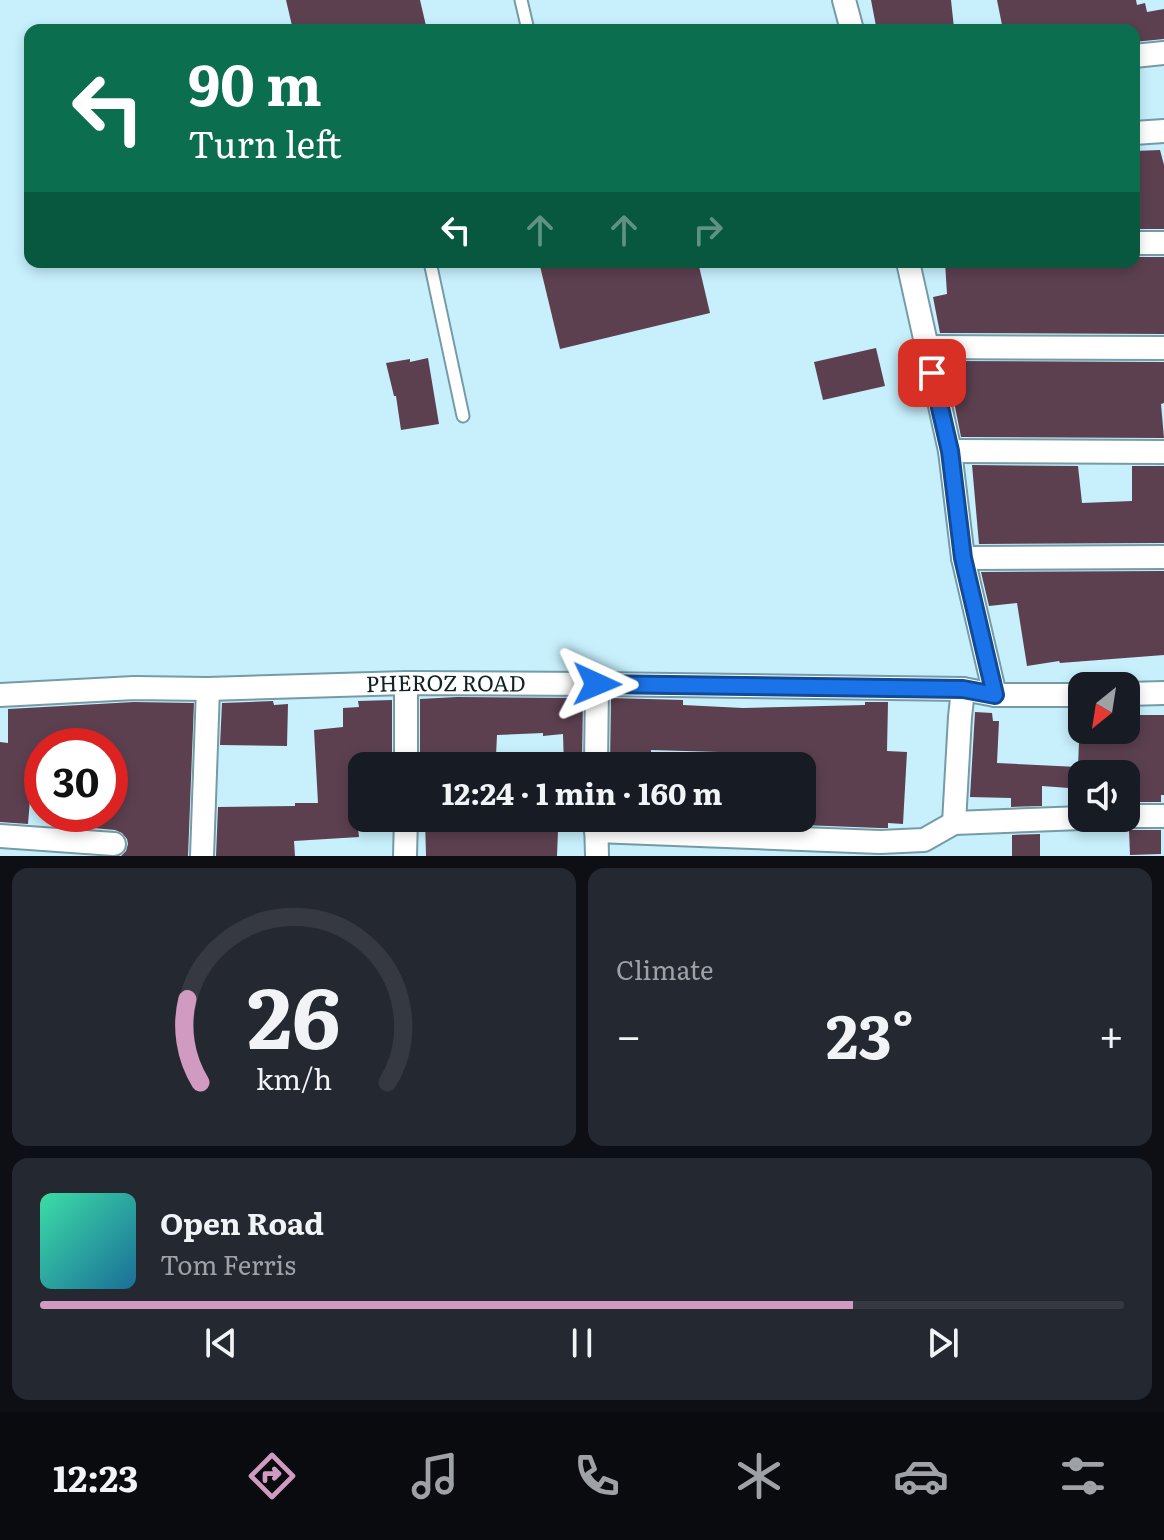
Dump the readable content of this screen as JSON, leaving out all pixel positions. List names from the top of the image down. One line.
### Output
{"streets":{"street":["PHEROZ ROAD"]},"north":"bottom left","page":{"turn":["90 m","Turn left"],"limit":"30","trip":"12:24 · 1 min · 160 m","tile":"Climate","heat":["−","23°","+"],"song":["Open Road","Tom Ferris"],"tabs":"12:23","gauge":["26","km/h"]}}
